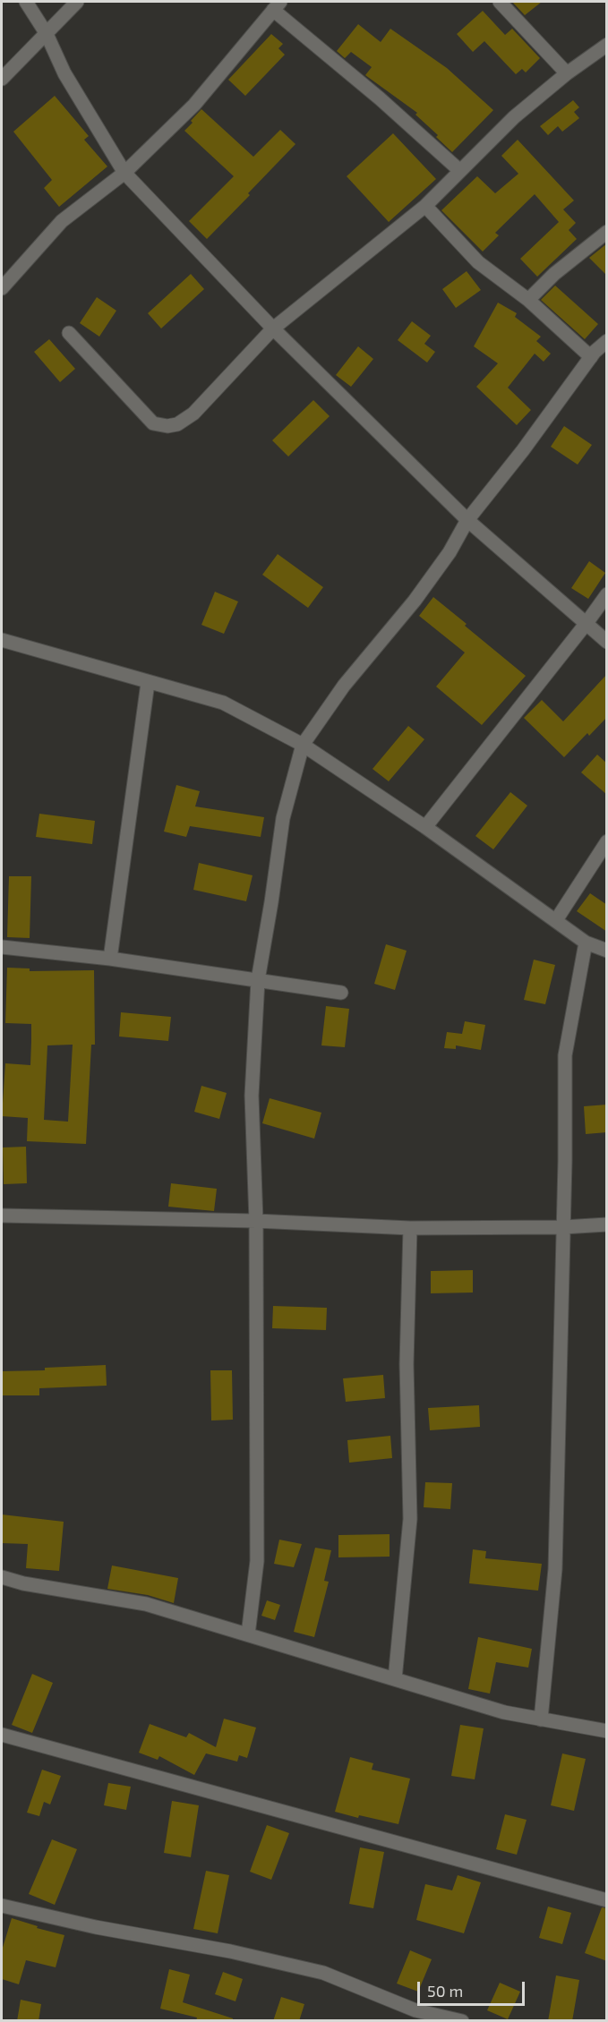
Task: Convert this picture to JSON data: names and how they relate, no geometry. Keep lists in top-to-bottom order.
{
  "scale_bar": "50 m"
}
